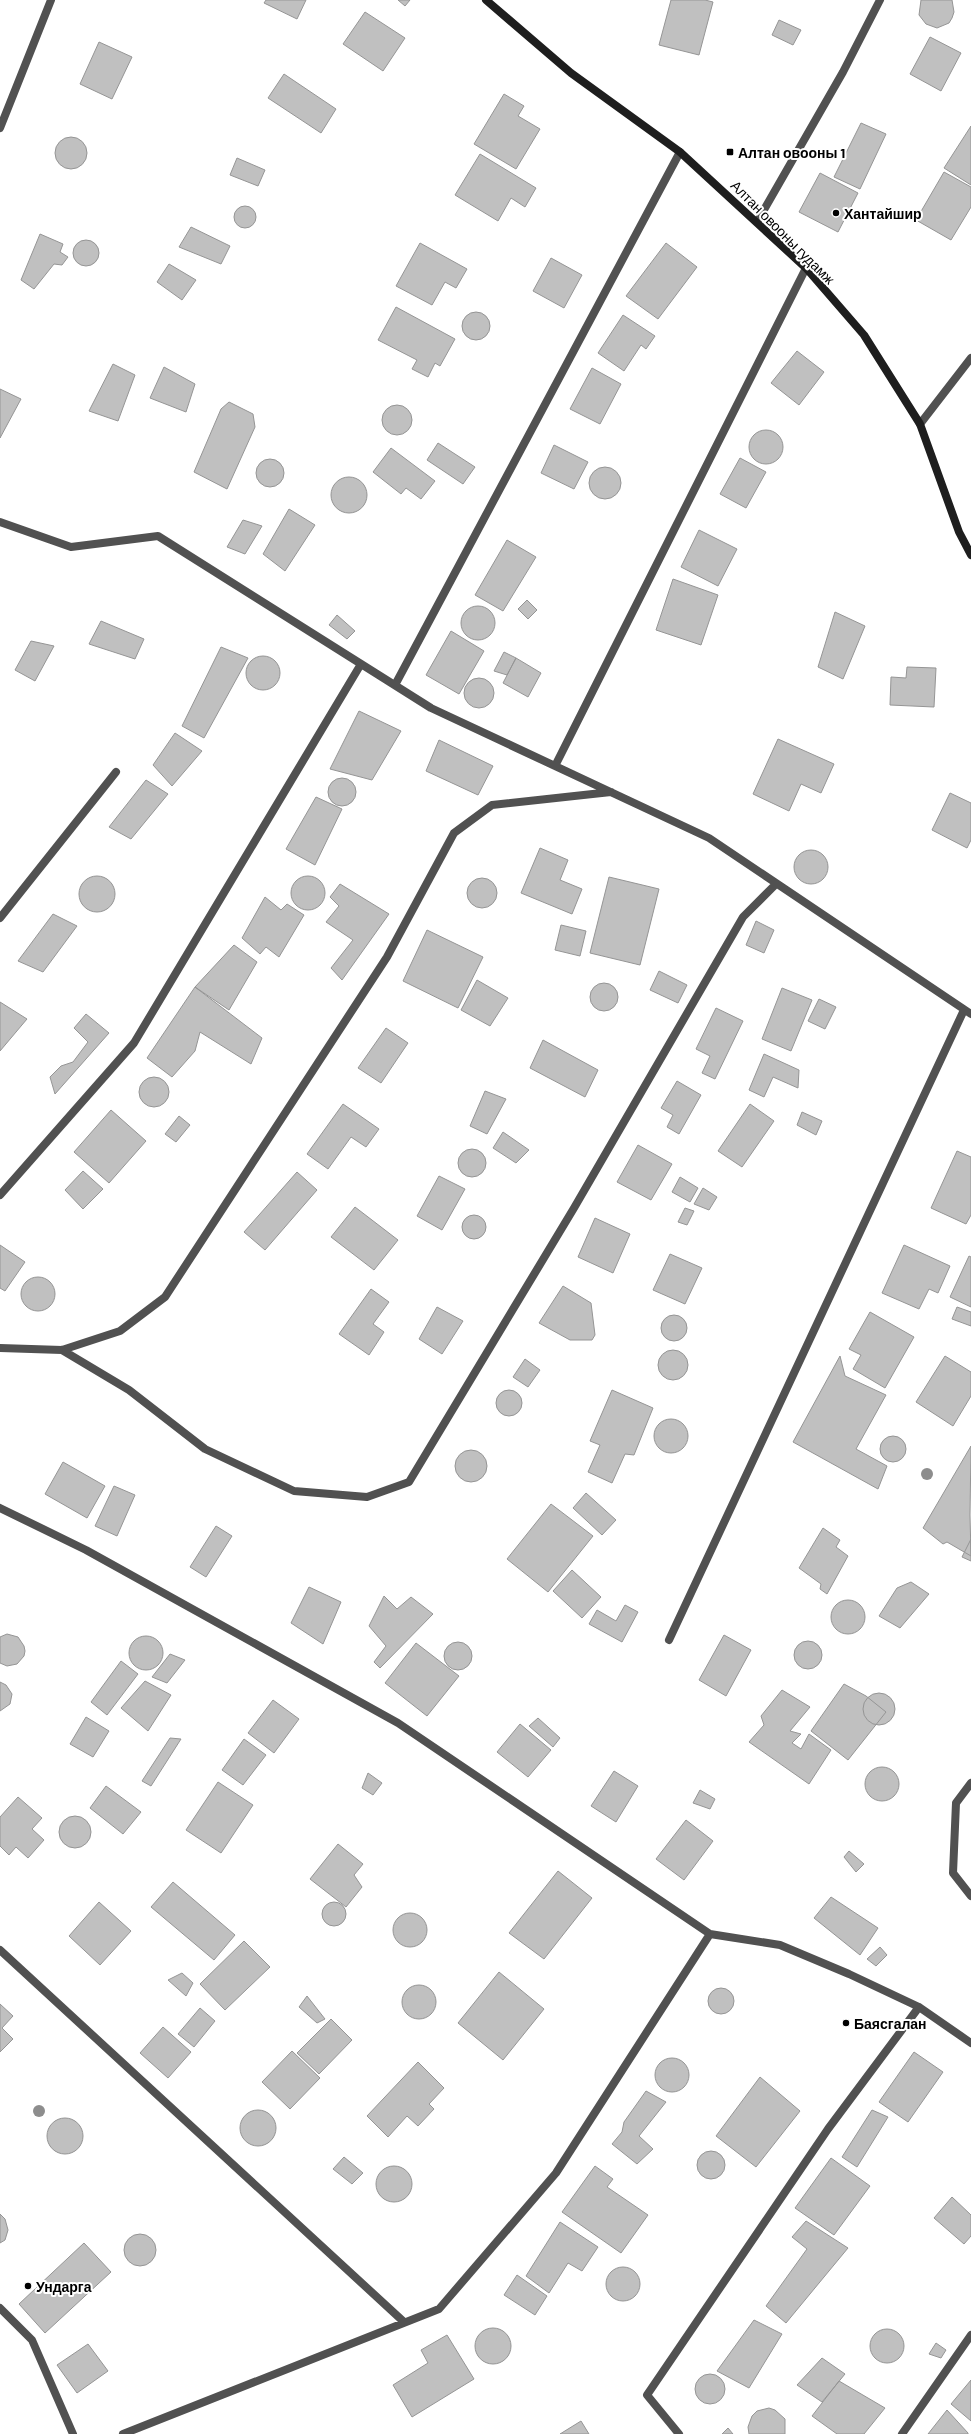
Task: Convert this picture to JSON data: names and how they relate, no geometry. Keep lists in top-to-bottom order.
{
  "streets": {
    "main road": ["Алтан овооны гудамж"]
  },
  "places": {
    "transit": ["Алтан овооны 1"],
    "other": ["Хантайшир", "Баясгалан", "Ундарга"]
  }
}
